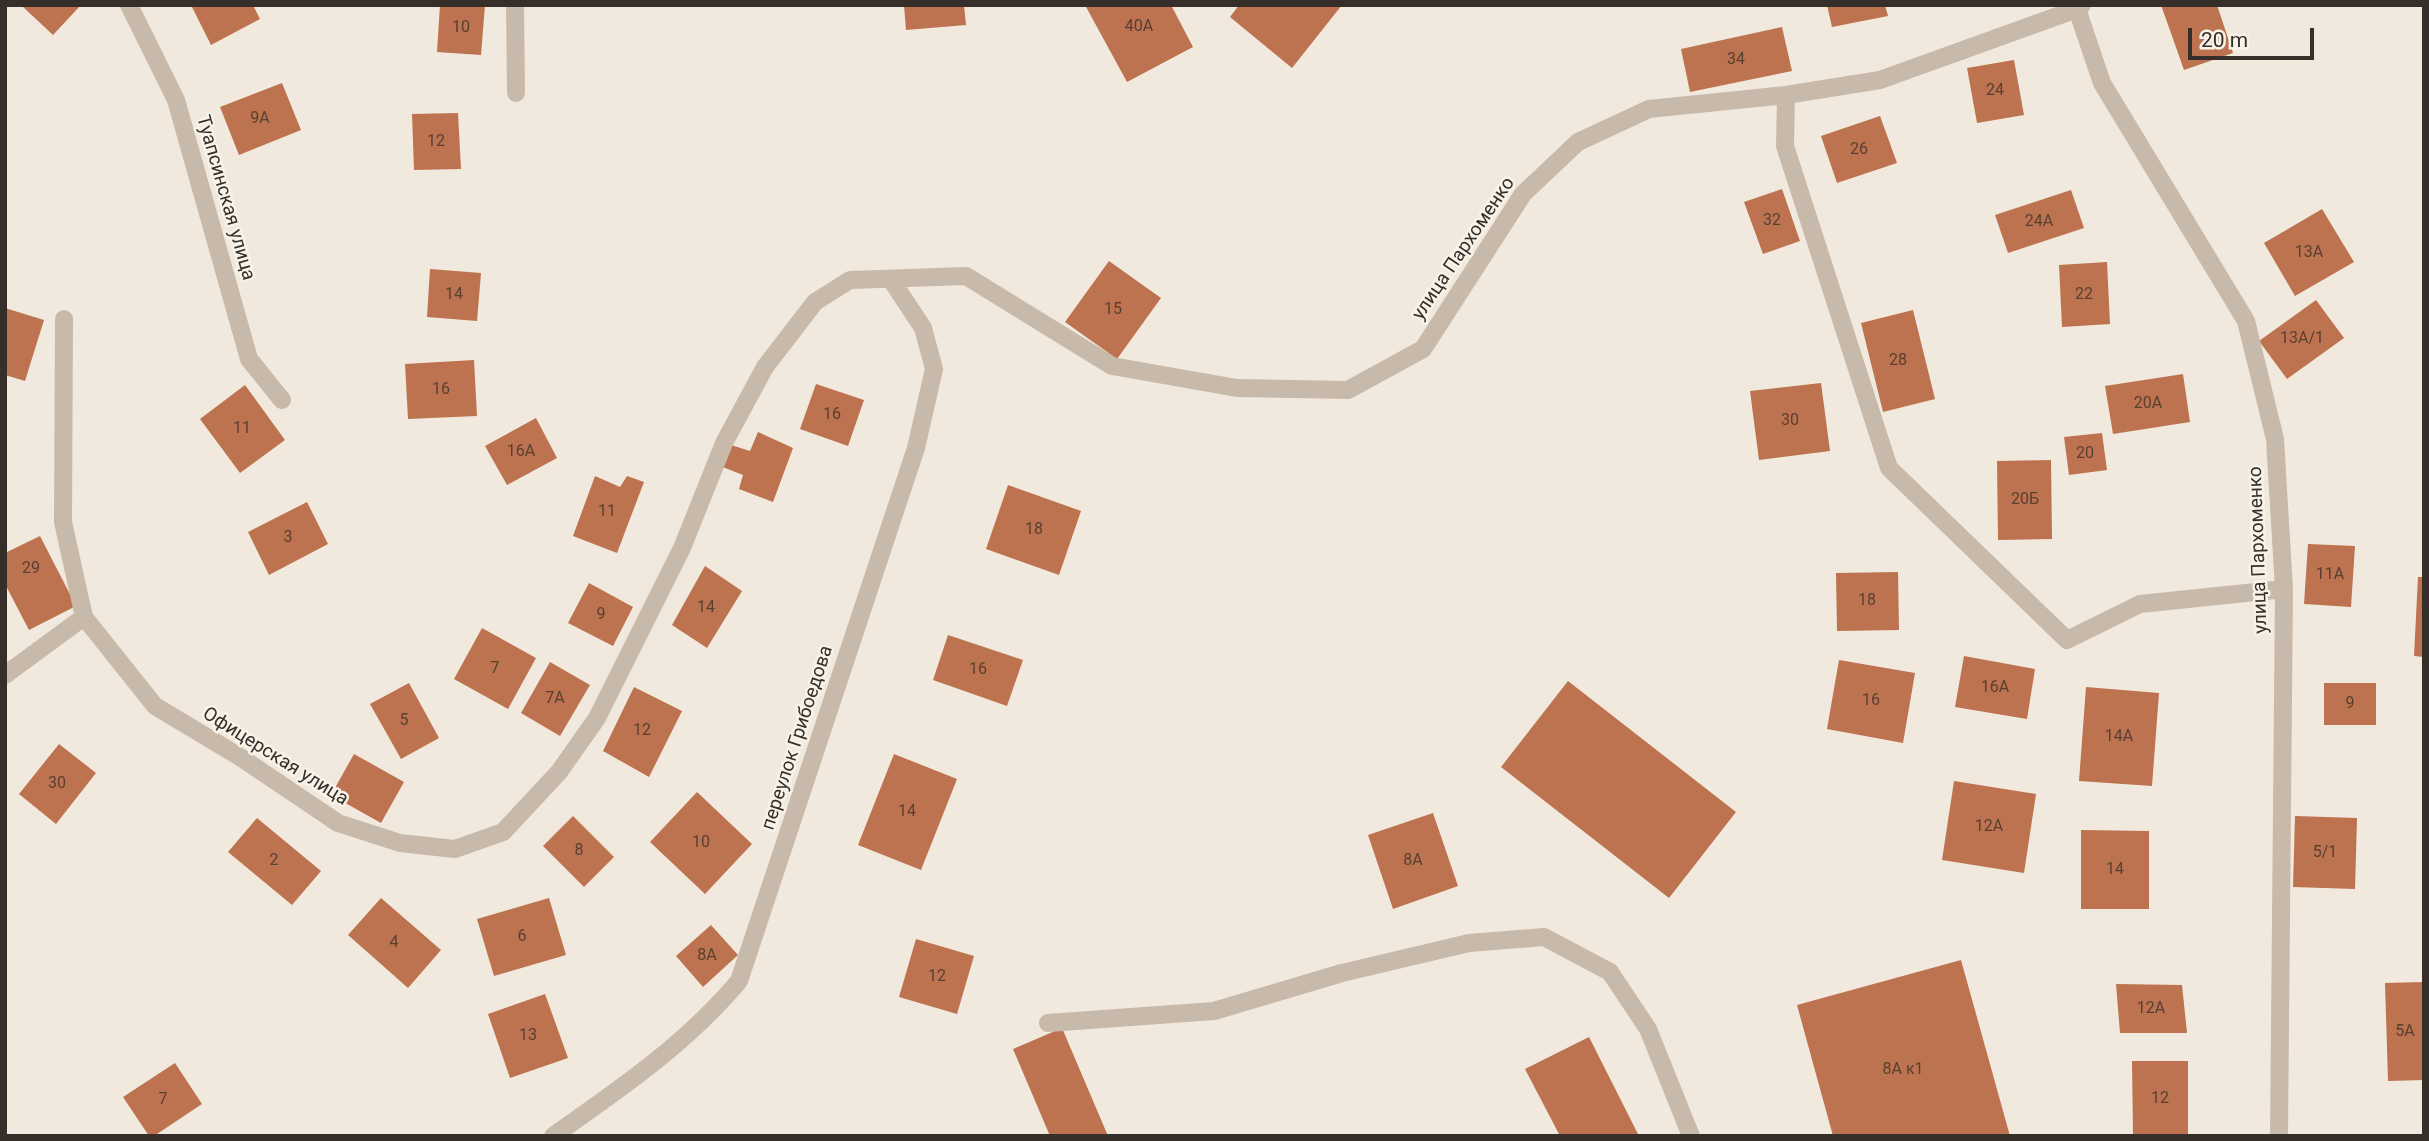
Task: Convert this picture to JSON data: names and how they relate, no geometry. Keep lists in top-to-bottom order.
{
  "streets": {
    "street": [
      "Туапсинская улица",
      "улица Пархоменко",
      "переулок Грибоедова",
      "Офицерская улица"
    ]
  },
  "crossings": [
    ["улица Пархоменко", "переулок Грибоедова"],
    ["улица Пархоменко", "Офицерская улица"],
    ["переулок Грибоедова", "Офицерская улица"]
  ],
  "house_numbers": [
    "40А",
    "10",
    "34",
    "24",
    "9А",
    "12",
    "26",
    "32",
    "24А",
    "13А",
    "14",
    "22",
    "15",
    "13А/1",
    "28",
    "16",
    "20А",
    "16",
    "30",
    "11",
    "16А",
    "20",
    "20Б",
    "11",
    "18",
    "3",
    "29",
    "11А",
    "18",
    "14",
    "9",
    "7",
    "16",
    "16А",
    "7А",
    "16",
    "9",
    "5",
    "12",
    "14А",
    "30",
    "14",
    "12А",
    "10",
    "8",
    "5/1",
    "2",
    "8А",
    "14",
    "6",
    "4",
    "8А",
    "12",
    "12А",
    "5А",
    "13",
    "8А к1",
    "12",
    "7"
  ],
  "scale_bar": "20 m"
}
